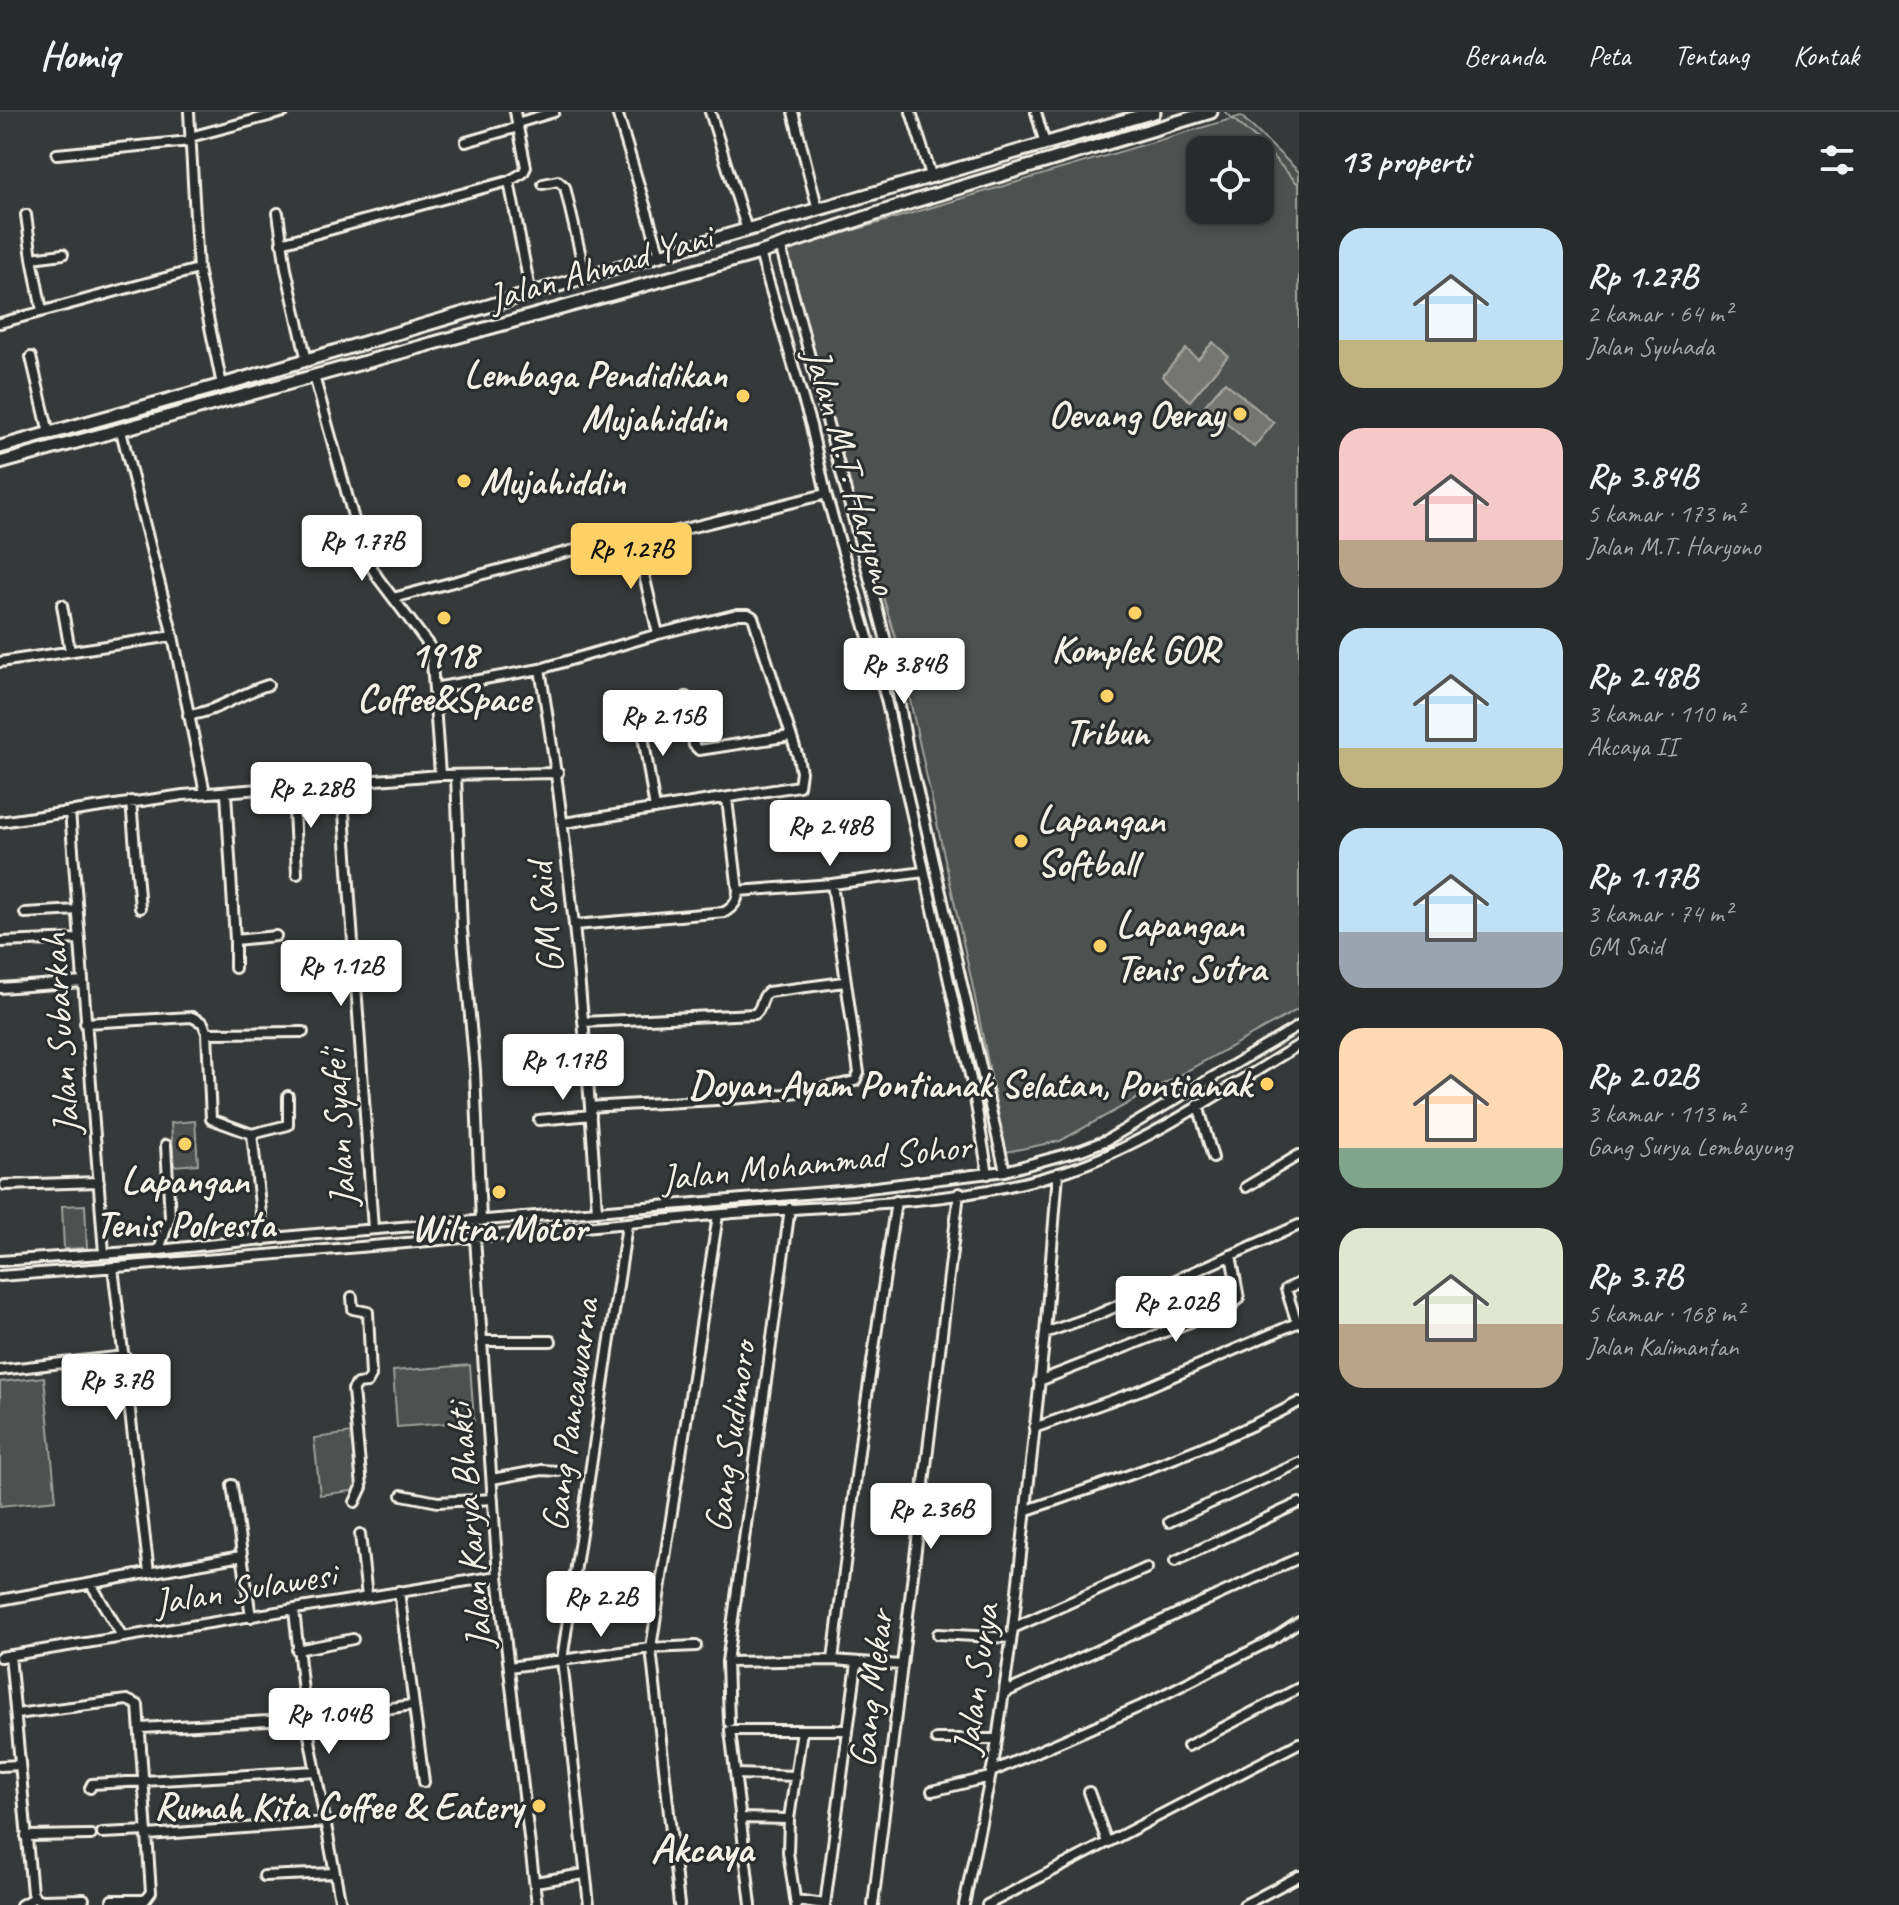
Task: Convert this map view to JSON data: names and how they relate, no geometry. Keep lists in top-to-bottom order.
{
  "streets": {
    "main road": ["Jalan Ahmad Yani"],
    "street": [
      "Jalan M.T. Haryono",
      "GM Said",
      "Jalan Subarkah",
      "Jalan Syafe'i",
      "Jalan Mohammad Sohor",
      "Gang Pancawarna",
      "Gang Sudimoro",
      "Jalan Karya Bhakti",
      "Jalan Sulawesi",
      "Jalan Surya",
      "Gang Mekar"
    ]
  },
  "crossings": [
    ["Jalan Ahmad Yani", "Jalan M.T. Haryono"],
    ["Jalan M.T. Haryono", "Jalan Mohammad Sohor"],
    ["GM Said", "Jalan Mohammad Sohor"],
    ["Jalan Subarkah", "Jalan Mohammad Sohor"],
    ["Jalan Syafe'i", "Jalan Mohammad Sohor"],
    ["Jalan Mohammad Sohor", "Gang Pancawarna"],
    ["Jalan Mohammad Sohor", "Gang Sudimoro"],
    ["Jalan Mohammad Sohor", "Jalan Karya Bhakti"],
    ["Jalan Mohammad Sohor", "Jalan Surya"],
    ["Jalan Mohammad Sohor", "Gang Mekar"],
    ["Jalan Karya Bhakti", "Jalan Sulawesi"]
  ],
  "districts": ["Akcaya"],
  "places": [
    "Lembaga Pendidikan Mujahiddin",
    "Oevang Oeray",
    "Mujahiddin",
    "Komplek GOR",
    "1918 Coffee&Space",
    "Tribun",
    "Lapangan Softball",
    "Lapangan Tenis Sutra",
    "Doyan Ayam Pontianak Selatan, Pontianak",
    "Lapangan Tenis Polresta",
    "Wiltra Motor",
    "Rumah Kita Coffee & Eatery"
  ],
  "page": {
    "header": "Homiq",
    "nav": [
      "Beranda",
      "Peta",
      "Tentang",
      "Kontak"
    ],
    "heading": "13 properti",
    "list": [
      {
        "name": "Rp 1.27B",
        "note": "2 kamar · 64 m² · Jalan Syuhada"
      },
      {
        "name": "Rp 3.84B",
        "note": "5 kamar · 173 m² · Jalan M.T. Haryono"
      },
      {
        "name": "Rp 2.48B",
        "note": "3 kamar · 110 m² · Akcaya II"
      },
      {
        "name": "Rp 1.17B",
        "note": "3 kamar · 74 m² · GM Said"
      },
      {
        "name": "Rp 2.02B",
        "note": "3 kamar · 113 m² · Gang Surya Lembayung"
      },
      {
        "name": "Rp 3.7B",
        "note": "5 kamar · 168 m² · Jalan Kalimantan"
      }
    ],
    "price": [
      "Rp 1.77B",
      "Rp 1.27B",
      "Rp 3.84B",
      "Rp 2.15B",
      "Rp 2.28B",
      "Rp 2.48B",
      "Rp 1.12B",
      "Rp 1.17B",
      "Rp 2.02B",
      "Rp 3.7B",
      "Rp 2.36B",
      "Rp 2.2B",
      "Rp 1.04B"
    ]
  }
}
